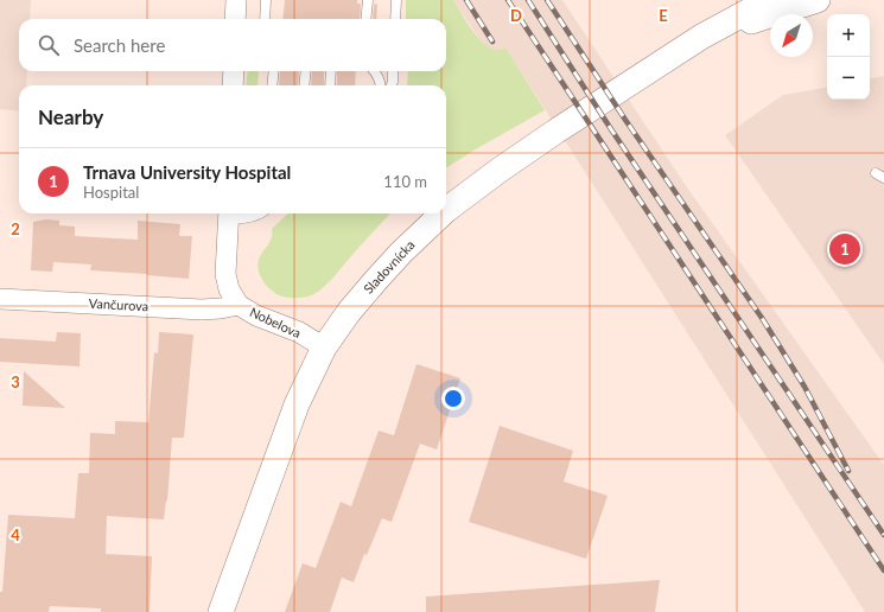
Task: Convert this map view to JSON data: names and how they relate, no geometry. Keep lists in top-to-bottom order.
{
  "streets": {
    "street": ["Sladovnícka", "Vančurova", "Nobelova"]
  },
  "crossings": [
    ["Sladovnícka", "Nobelova"],
    ["Vančurova", "Nobelova"]
  ],
  "north": "bottom left",
  "page": {
    "map_buttons": ["+", "−"],
    "search": "Search here",
    "heading": "Nearby",
    "list": [
      {
        "mark": "1",
        "name": "Trnava University Hospital",
        "note": "Hospital",
        "value": "110 m"
      }
    ],
    "pins": "1"
  },
  "grid": {
    "columns": ["D", "E"],
    "rows": ["2", "3", "4"]
  }
}
